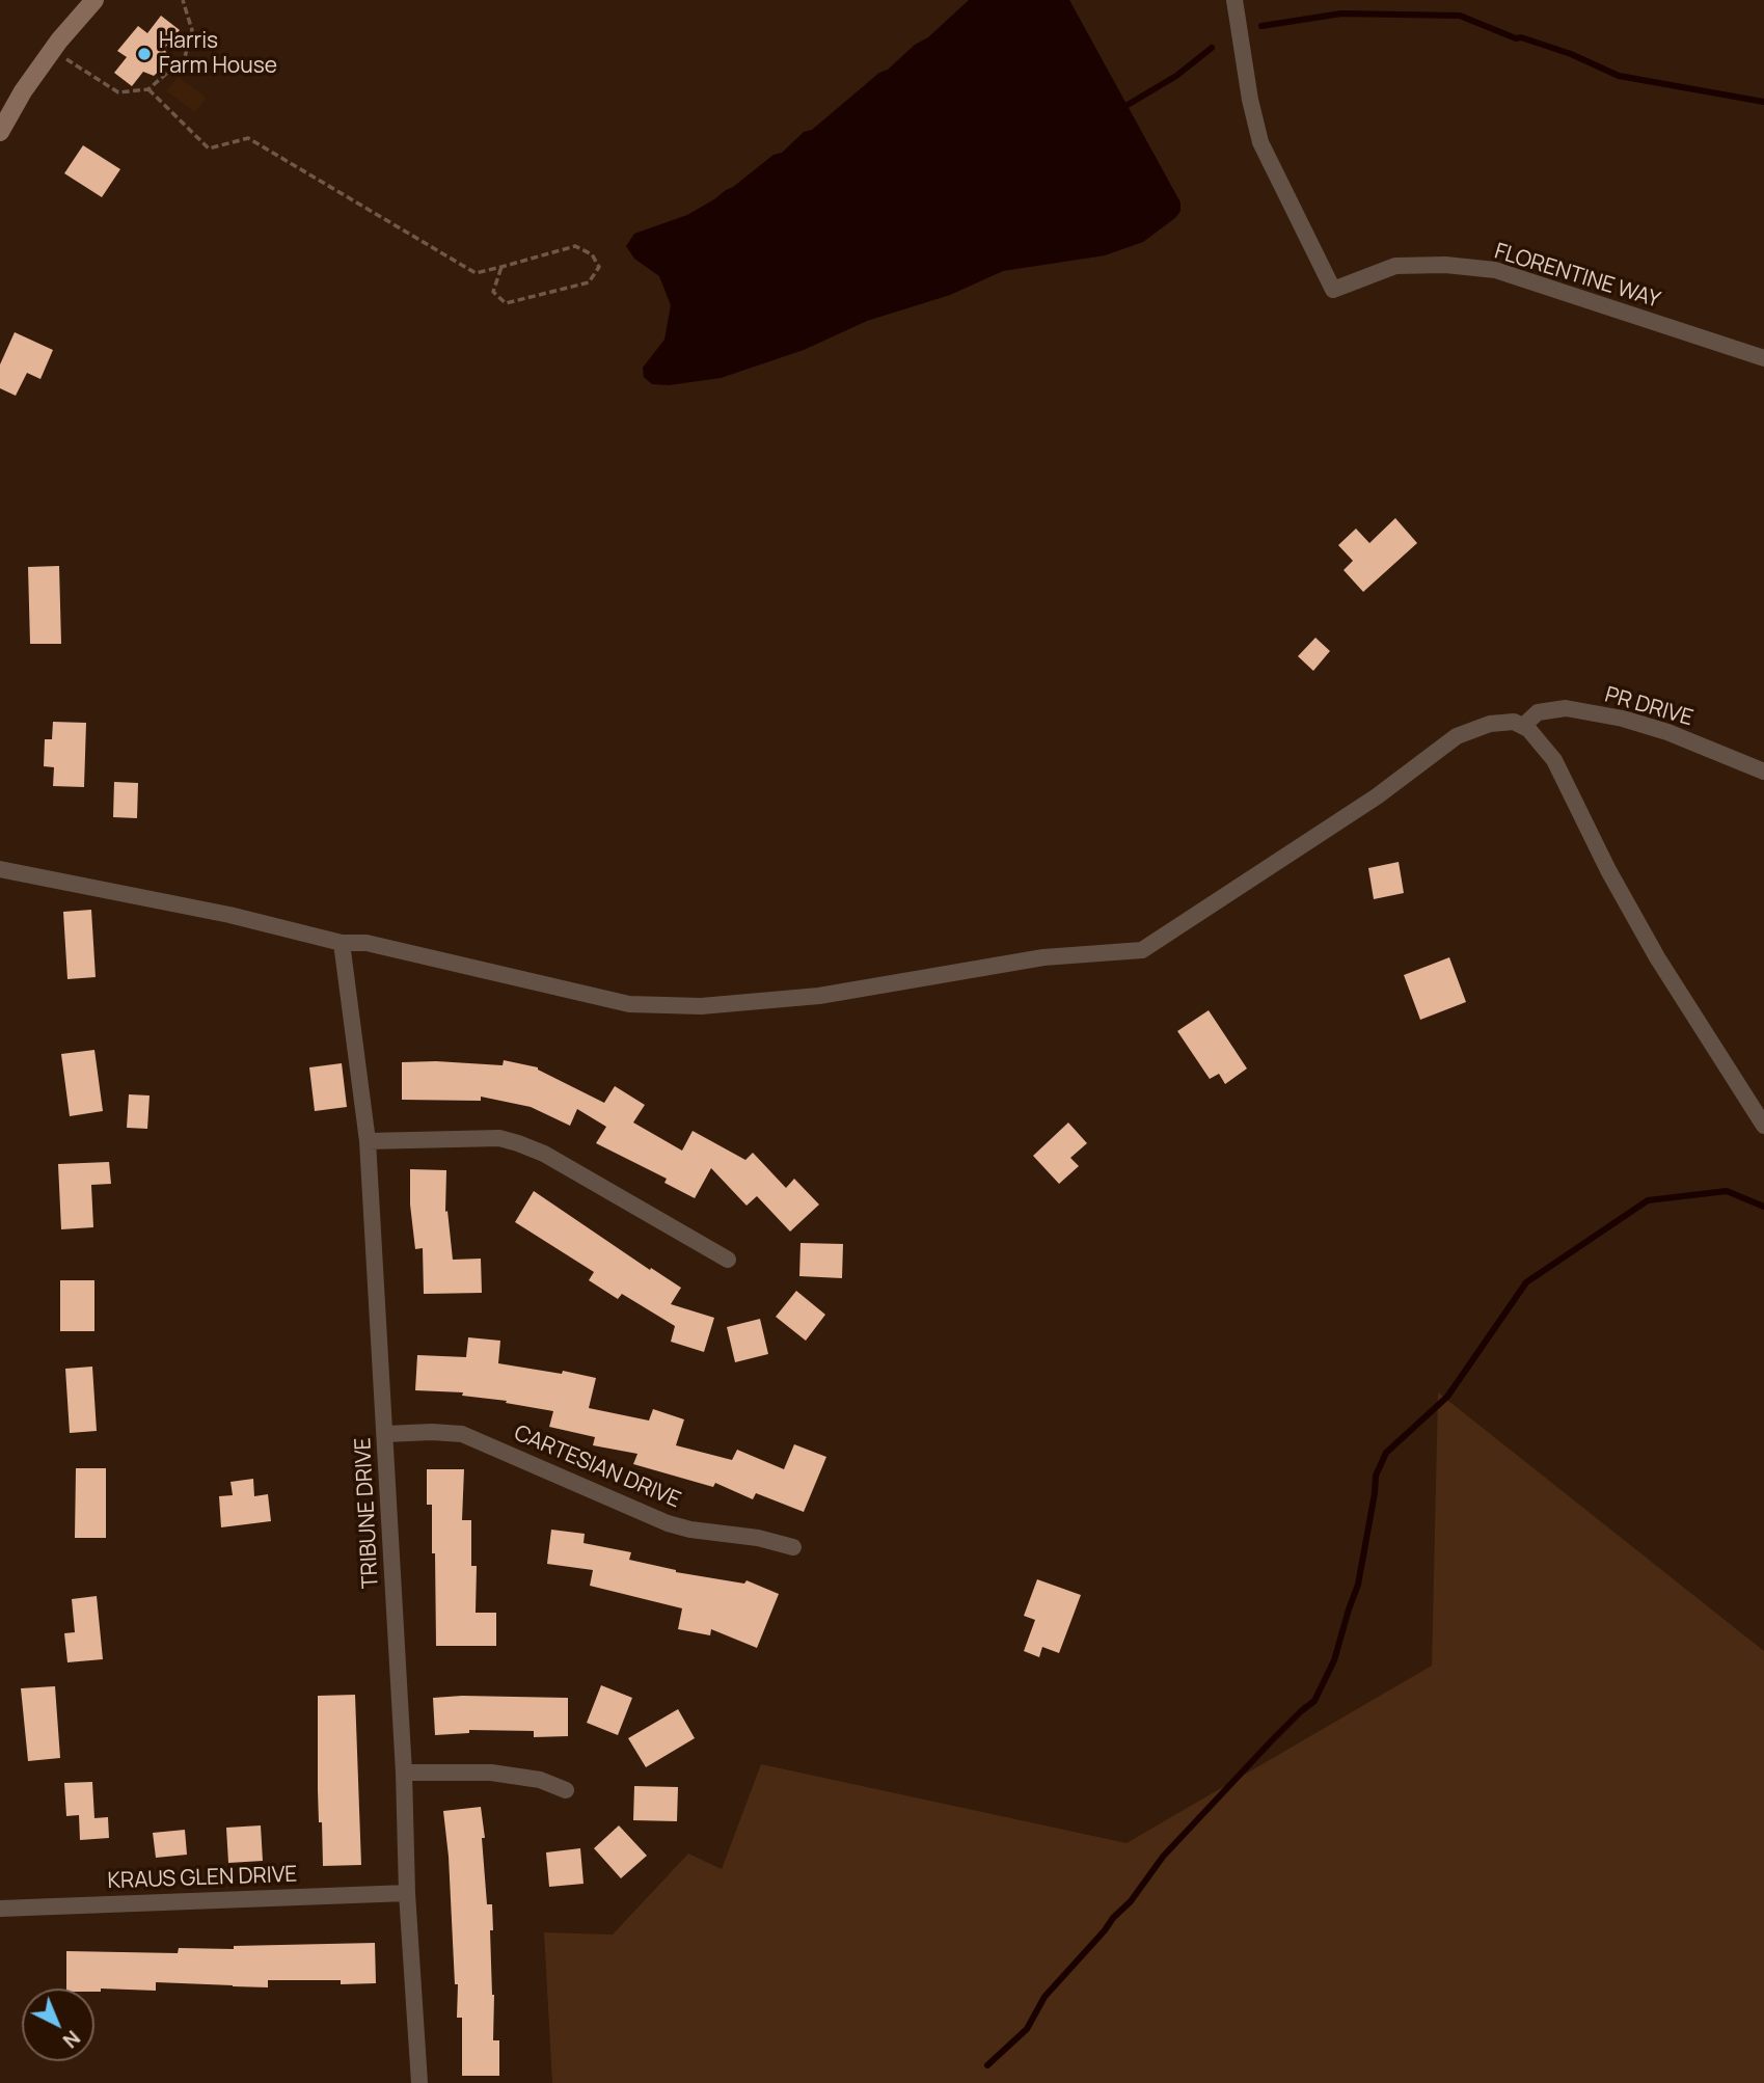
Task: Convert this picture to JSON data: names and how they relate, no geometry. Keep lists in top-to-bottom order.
{
  "streets": {
    "street": [
      "FLORENTINE WAY",
      "PR DRIVE",
      "CARTESIAN DRIVE",
      "TRIBUNE DRIVE",
      "KRAUS GLEN DRIVE"
    ]
  },
  "crossings": [
    ["CARTESIAN DRIVE", "TRIBUNE DRIVE"],
    ["TRIBUNE DRIVE", "KRAUS GLEN DRIVE"]
  ],
  "places": ["Harris Farm House"],
  "north": "bottom right"
}
